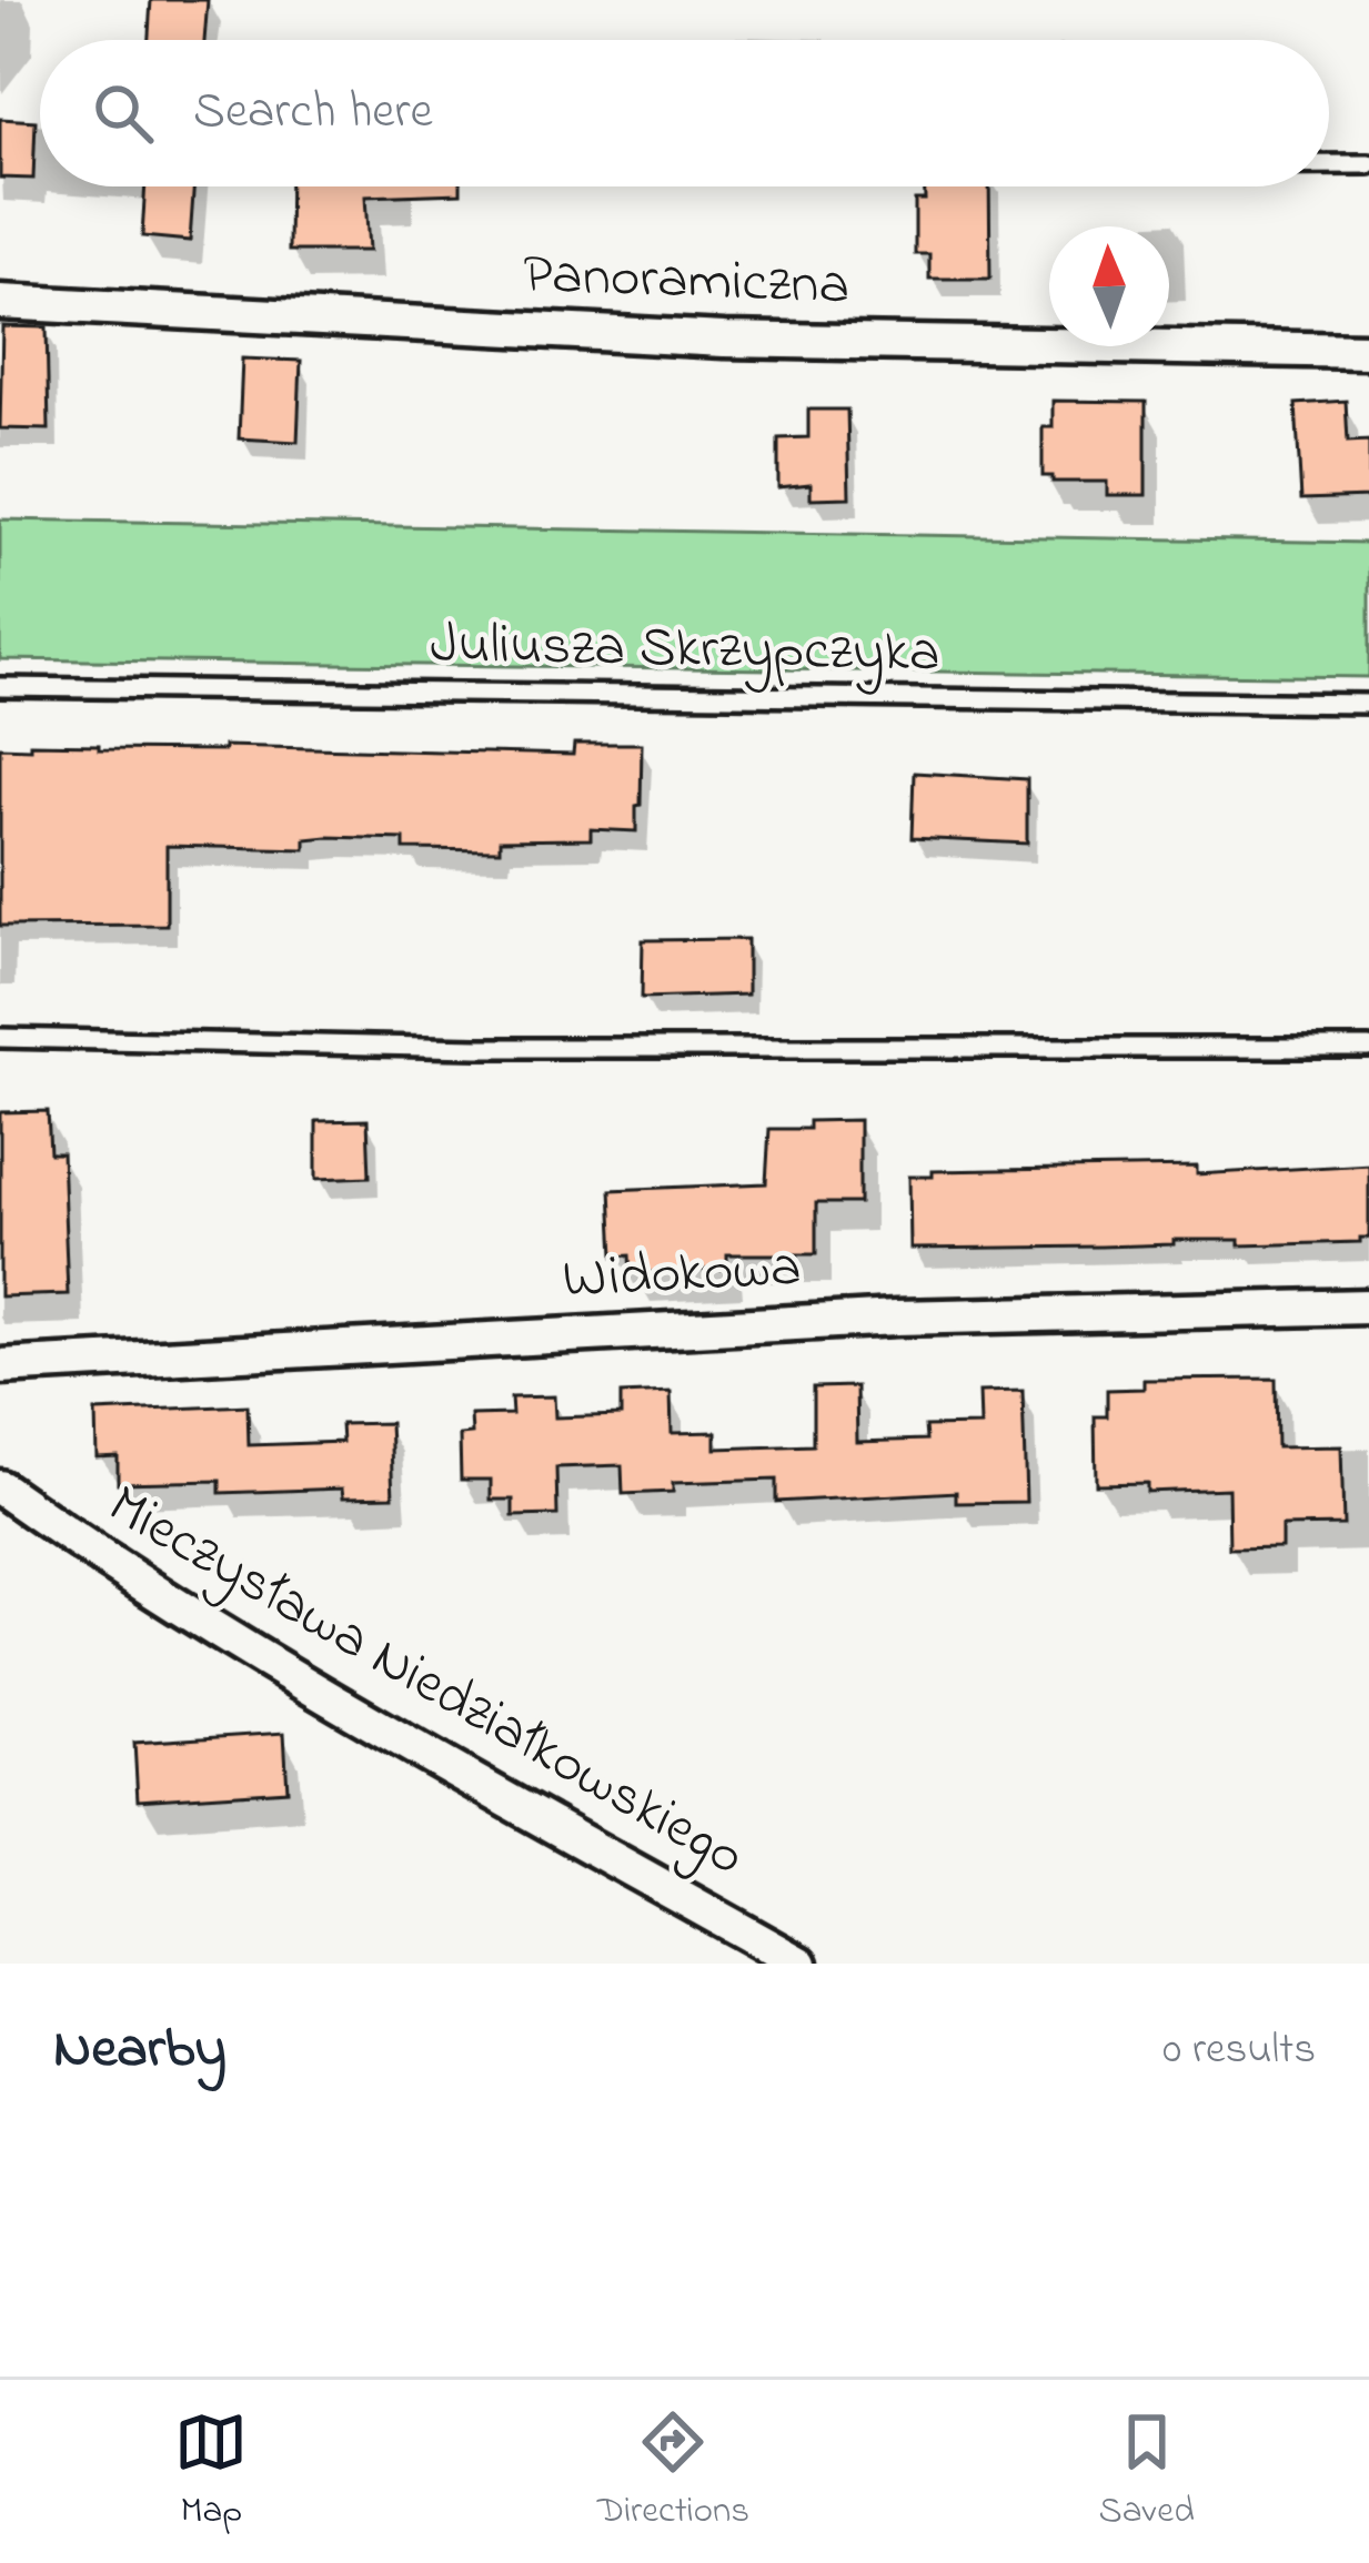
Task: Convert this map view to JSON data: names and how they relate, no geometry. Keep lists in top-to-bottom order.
{
  "streets": {
    "street": ["Panoramiczna", "Widokowa", "Mieczysława Niedziałkowskiego"],
    "lane": ["Juliusza Skrzypczyka"]
  },
  "north": "top",
  "page": {
    "search": "Search here",
    "heading": ["Nearby", "0 results"],
    "nav": ["Map", "Directions", "Saved"]
  }
}
